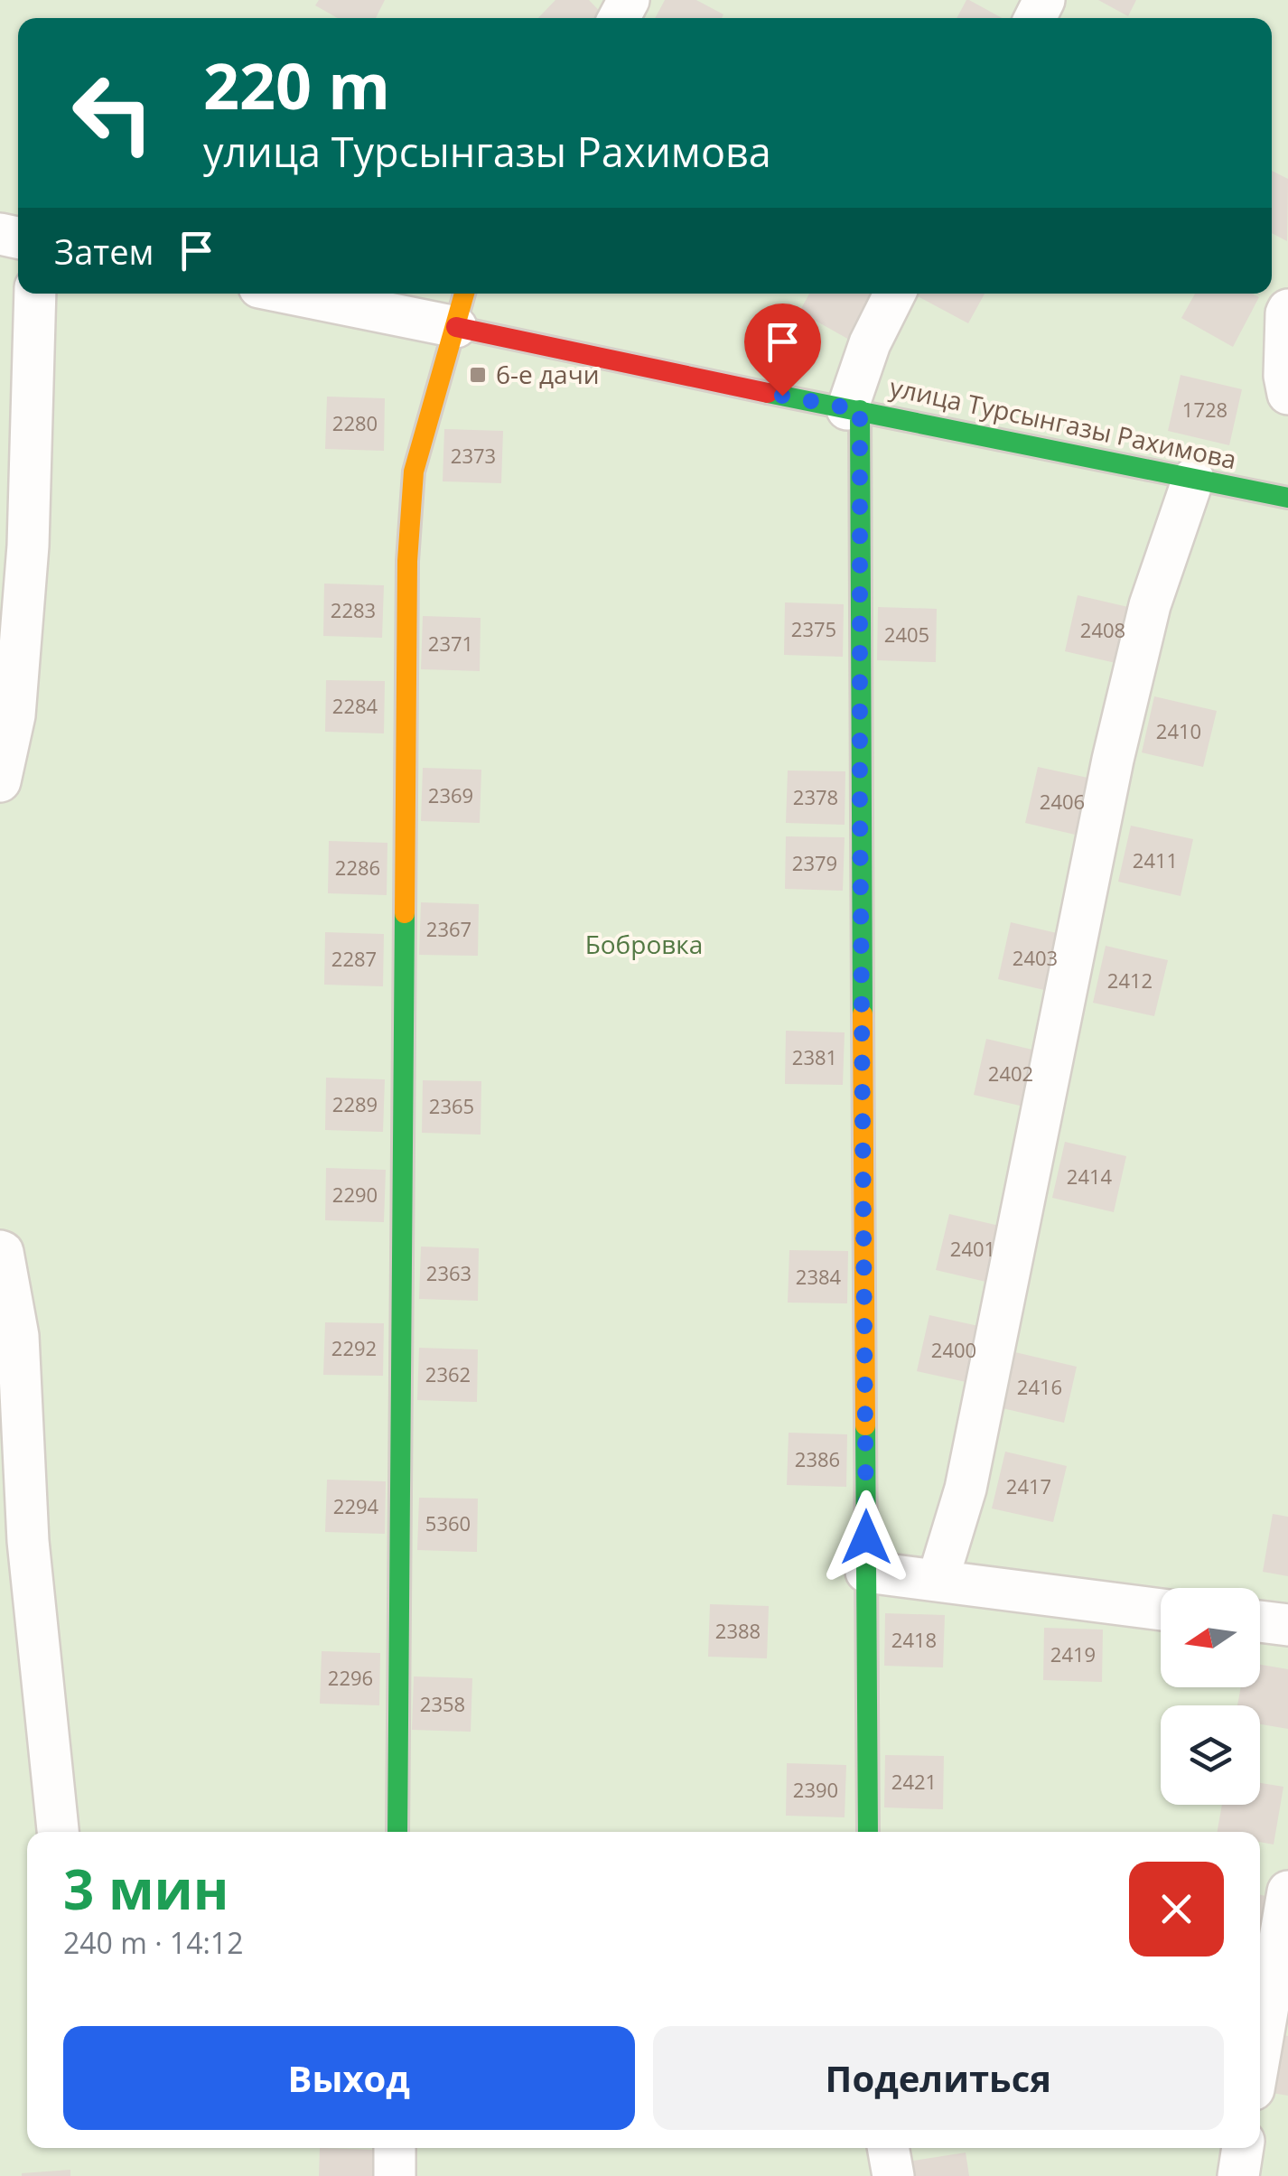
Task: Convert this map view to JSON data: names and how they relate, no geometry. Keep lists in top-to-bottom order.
{
  "streets": {
    "street": ["улица Турсынгазы Рахимова"]
  },
  "parks": ["Бобровка"],
  "places": {
    "transit": ["6-е дачи"]
  },
  "house_numbers": [
    "1728",
    "2280",
    "2373",
    "2283",
    "2375",
    "2408",
    "2405",
    "2371",
    "2284",
    "2410",
    "2369",
    "2378",
    "2406",
    "2411",
    "2379",
    "2286",
    "2367",
    "2403",
    "2287",
    "2412",
    "2381",
    "2402",
    "2289",
    "2365",
    "2414",
    "2290",
    "2401",
    "2363",
    "2384",
    "2292",
    "2400",
    "2362",
    "2416",
    "2386",
    "2417",
    "2294",
    "5360",
    "2388",
    "2418",
    "2419",
    "2296",
    "2358",
    "2421",
    "2390"
  ],
  "north": "left",
  "page": {
    "turn": ["220 m", "улица Турсынгазы Рахимова"],
    "then": "Затем",
    "heading": ["3 мин", "240 m · 14:12"],
    "buttons": ["Выход", "Поделиться"]
  }
}
